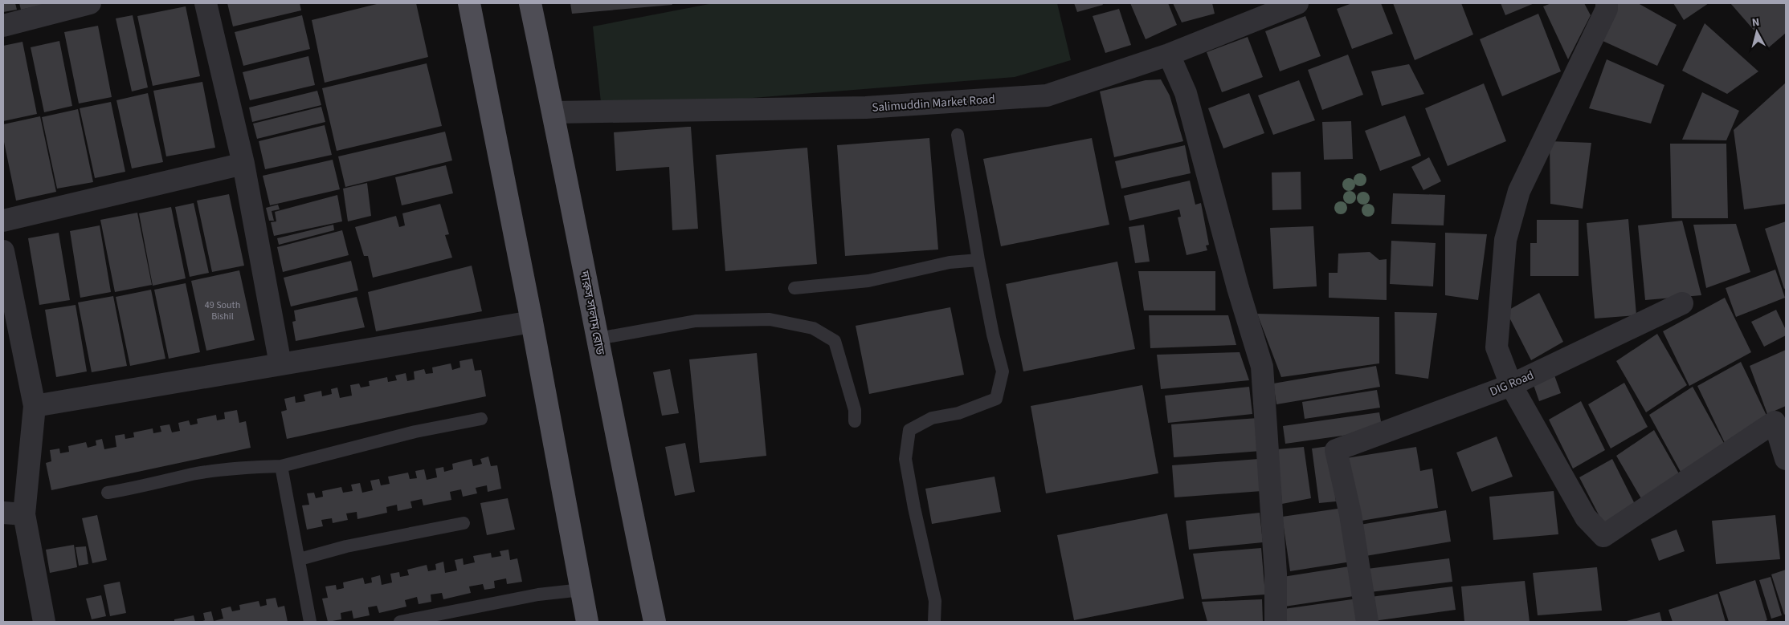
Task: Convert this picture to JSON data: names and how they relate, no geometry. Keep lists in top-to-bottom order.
{
  "streets": {
    "main road": ["দারুস সালাম রোড"],
    "street": ["Salimuddin Market Road", "DIG Road"]
  },
  "crossings": [
    ["Salimuddin Market Road", "দারুস সালাম রোড"]
  ],
  "house_numbers": ["49 South Bishil"],
  "north": "top"
}
